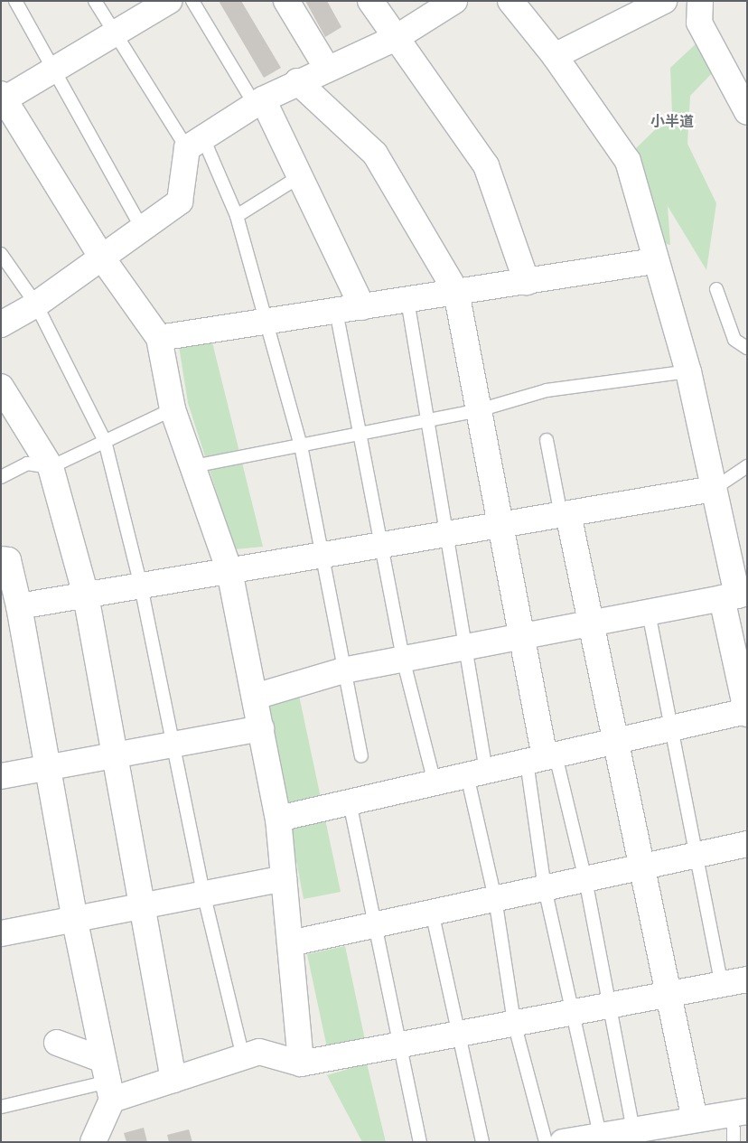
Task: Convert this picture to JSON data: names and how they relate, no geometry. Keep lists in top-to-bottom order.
{
  "districts": ["小半道"]
}
